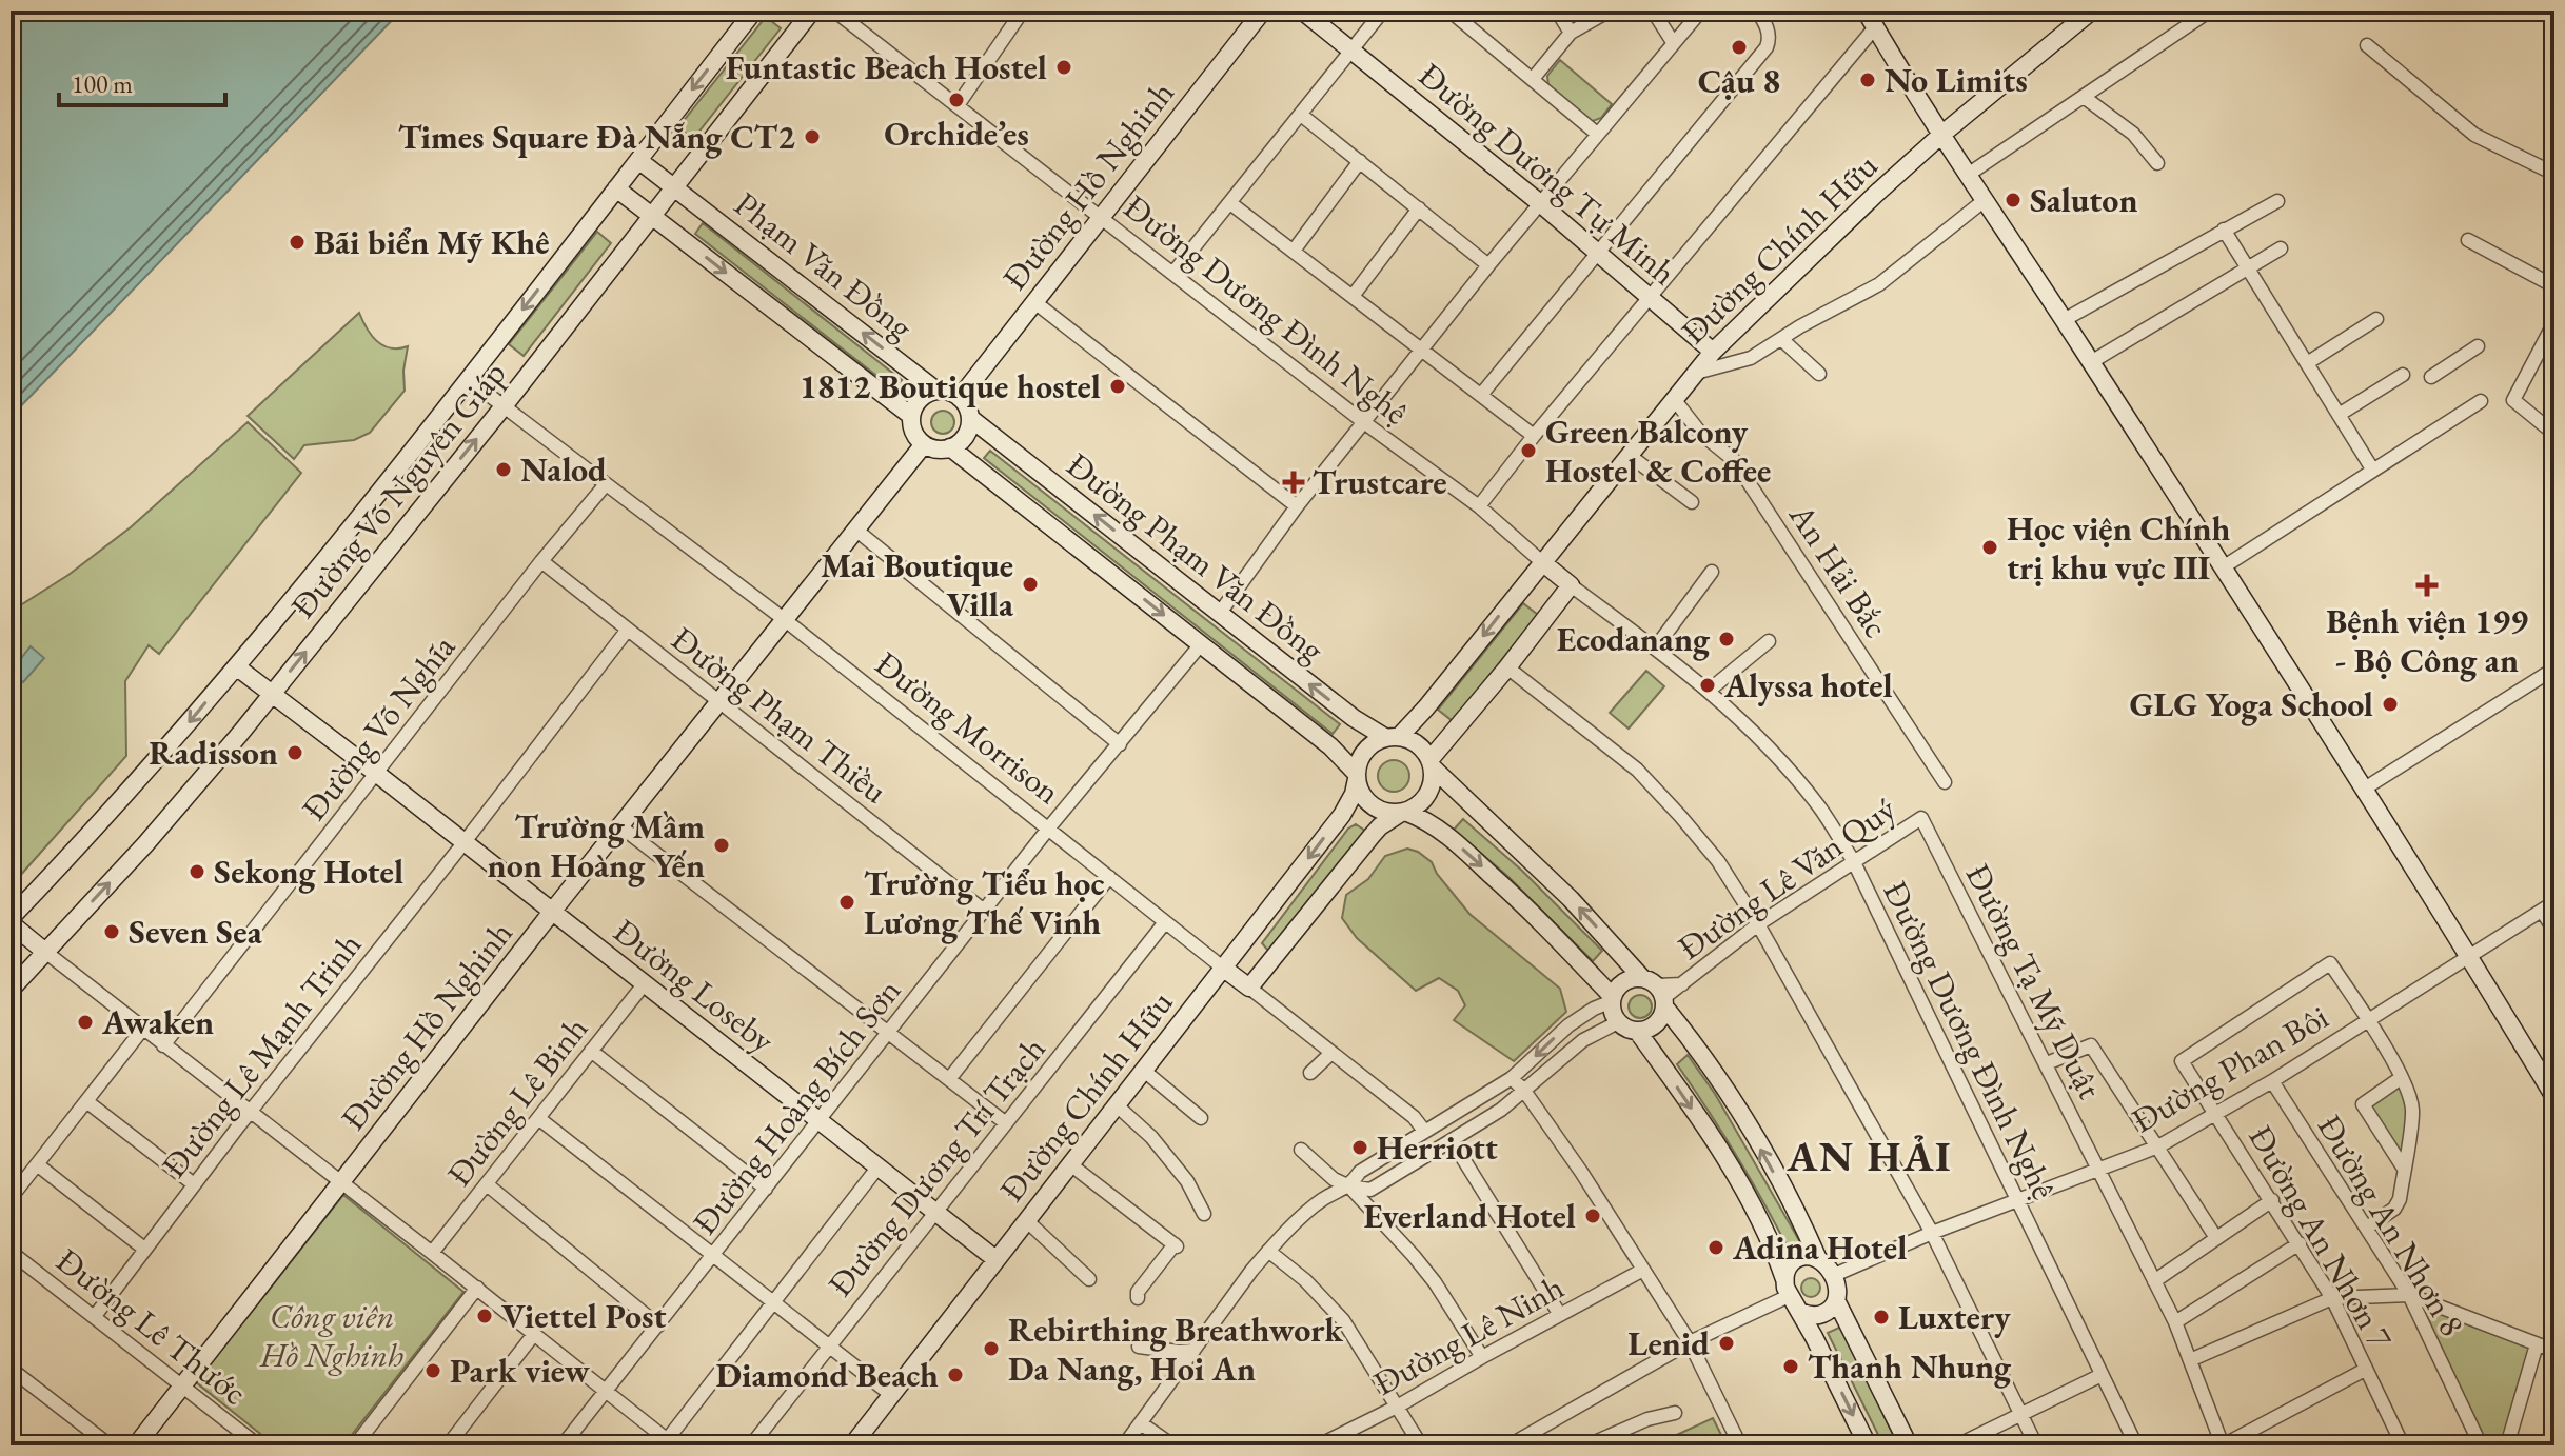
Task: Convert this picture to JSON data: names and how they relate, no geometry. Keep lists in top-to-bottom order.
{
  "streets": {
    "street": [
      "Đường Dương Tự Minh",
      "Đường Hồ Nghinh",
      "Đường Chính Hữu",
      "Phạm Văn Đồng",
      "Đường Dương Đình Nghệ",
      "Đường Võ Nguyên Giáp",
      "Đường Phạm Văn Đồng",
      "An Hải Bắc",
      "Đường Phạm Thiều",
      "Đường Võ Nghĩa",
      "Đường Morrison",
      "Đường Lê Văn Quý",
      "Đường Tạ Mỹ Duật",
      "Đường Loseby",
      "Đường Lê Mạnh Trinh",
      "Đường Phan Bôi",
      "Đường Lê Binh",
      "Đường Hoàng Bích Sơn",
      "Đường Dương Trí Trạch",
      "Đường An Nhơn 8",
      "Đường An Nhơn 7",
      "Đường Lê Thước",
      "Đường Lê Ninh"
    ]
  },
  "crossings": [
    ["Đường Dương Tự Minh", "Đường Chính Hữu"],
    ["Đường Hồ Nghinh", "Phạm Văn Đồng"],
    ["Đường Hồ Nghinh", "Đường Dương Đình Nghệ"],
    ["Đường Hồ Nghinh", "Đường Phạm Văn Đồng"],
    ["Đường Hồ Nghinh", "Đường Phạm Thiều"],
    ["Đường Hồ Nghinh", "Đường Morrison"],
    ["Đường Hồ Nghinh", "Đường Loseby"],
    ["Đường Hồ Nghinh", "Đường Lê Thước"],
    ["Đường Chính Hữu", "Đường Dương Đình Nghệ"],
    ["Đường Chính Hữu", "Đường Phạm Văn Đồng"],
    ["Đường Chính Hữu", "An Hải Bắc"],
    ["Đường Chính Hữu", "Đường Morrison"],
    ["Đường Chính Hữu", "Đường Loseby"],
    ["Phạm Văn Đồng", "Đường Võ Nguyên Giáp"],
    ["Phạm Văn Đồng", "Đường Phạm Văn Đồng"],
    ["Đường Dương Đình Nghệ", "Đường Lê Văn Quý"],
    ["Đường Dương Đình Nghệ", "Đường Phan Bôi"],
    ["Đường Võ Nguyên Giáp", "Đường Morrison"],
    ["Đường Võ Nguyên Giáp", "Đường Loseby"],
    ["Đường Phạm Văn Đồng", "Đường Hoàng Bích Sơn"],
    ["Đường Phạm Thiều", "Đường Võ Nghĩa"],
    ["Đường Phạm Thiều", "Đường Lê Mạnh Trinh"],
    ["Đường Phạm Thiều", "Đường Hoàng Bích Sơn"],
    ["Đường Võ Nghĩa", "Đường Morrison"],
    ["Đường Võ Nghĩa", "Đường Loseby"],
    ["Đường Morrison", "Đường Hoàng Bích Sơn"],
    ["Đường Morrison", "Đường Dương Trí Trạch"],
    ["Đường Lê Văn Quý", "Đường Tạ Mỹ Duật"],
    ["Đường Tạ Mỹ Duật", "Đường Phan Bôi"],
    ["Đường Loseby", "Đường Lê Mạnh Trinh"],
    ["Đường Loseby", "Đường Lê Binh"],
    ["Đường Loseby", "Đường Hoàng Bích Sơn"],
    ["Đường Loseby", "Đường Dương Trí Trạch"],
    ["Đường Lê Mạnh Trinh", "Đường Lê Thước"],
    ["Đường Phan Bôi", "Đường An Nhơn 8"],
    ["Đường Phan Bôi", "Đường An Nhơn 7"]
  ],
  "districts": ["AN HẢI"],
  "parks": ["Công viên Hồ Nghinh"],
  "places": {
    "other": [
      "Cậu 8",
      "Funtastic Beach Hostel",
      "No Limits",
      "Orchide’es",
      "Times Square Đà Nẵng CT2",
      "Saluton",
      "Bãi biển Mỹ Khê",
      "1812 Boutique hostel",
      "Green Balcony Hostel & Coffee",
      "Nalod",
      "Học viện Chính trị khu vực III",
      "Mai Boutique Villa",
      "Ecodanang",
      "Alyssa hotel",
      "GLG Yoga School",
      "Radisson",
      "Trường Mầm non Hoàng Yến",
      "Sekong Hotel",
      "Trường Tiểu học Lương Thế Vinh",
      "Seven Sea",
      "Awaken",
      "Herriott",
      "Everland Hotel",
      "Adina Hotel",
      "Viettel Post",
      "Luxtery",
      "Lenid",
      "Rebirthing Breathwork Da Nang, Hoi An",
      "Thanh Nhung",
      "Park view",
      "Diamond Beach"
    ],
    "health": ["Trustcare", "Bệnh viện 199 - Bộ Công an"]
  },
  "scale_bar": "100 m"
}
